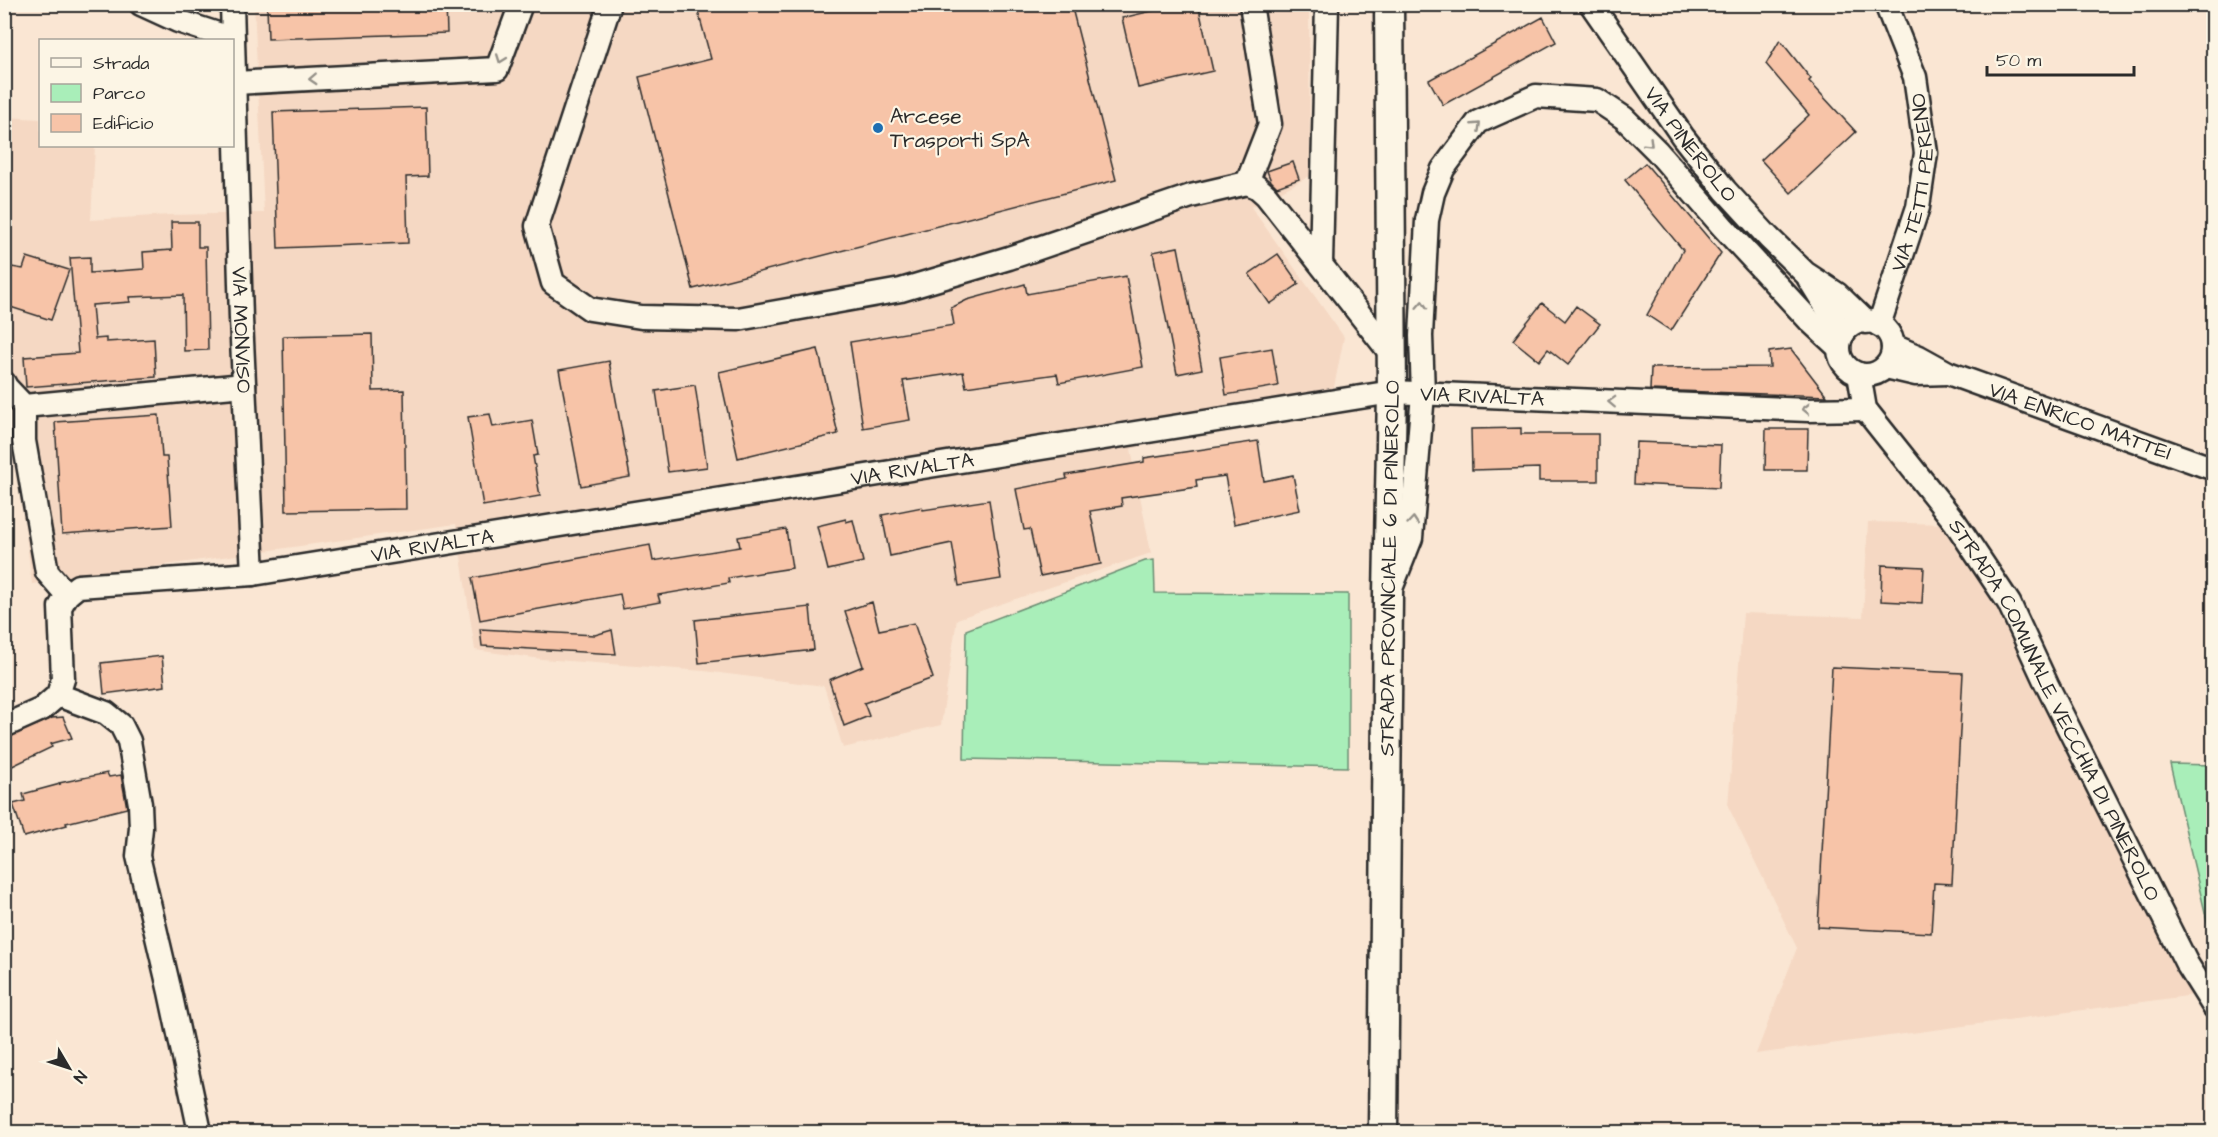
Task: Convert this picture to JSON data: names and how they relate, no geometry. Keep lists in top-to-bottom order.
{
  "streets": {
    "main road": ["STRADA PROVINCIALE 6 DI PINEROLO"],
    "street": [
      "VIA PINEROLO",
      "VIA TETTI PERENO",
      "VIA MONVISO",
      "VIA RIVALTA",
      "VIA ENRICO MATTEI",
      "STRADA COMUNALE VECCHIA DI PINEROLO"
    ]
  },
  "crossings": [
    ["VIA PINEROLO", "VIA TETTI PERENO"],
    ["VIA PINEROLO", "VIA ENRICO MATTEI"],
    ["VIA TETTI PERENO", "VIA ENRICO MATTEI"],
    ["VIA MONVISO", "VIA RIVALTA"],
    ["VIA RIVALTA", "STRADA PROVINCIALE 6 DI PINEROLO"],
    ["VIA RIVALTA", "STRADA COMUNALE VECCHIA DI PINEROLO"]
  ],
  "places": ["Arcese Trasporti SpA"],
  "legend": ["Strada", "Parco", "Edificio"],
  "scale_bar": "50 m",
  "north": "bottom right"
}
